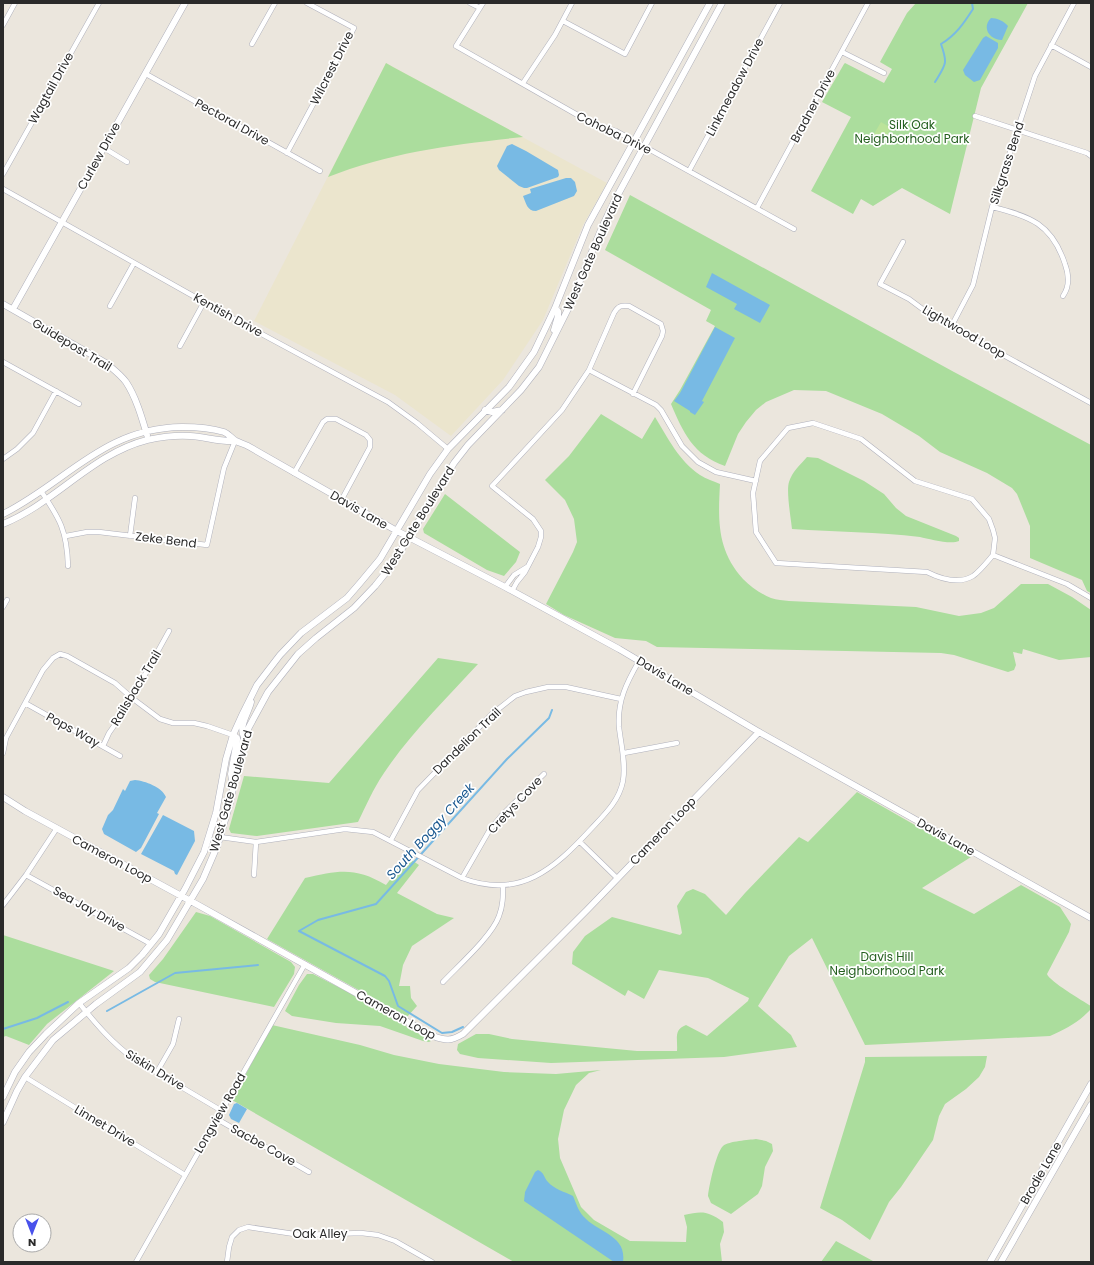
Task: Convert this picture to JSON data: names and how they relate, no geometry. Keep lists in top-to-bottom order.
{
  "streets": {
    "main road": [
      "Curlew Drive",
      "West Gate Boulevard",
      "Guidepost Trail",
      "Davis Lane",
      "Cameron Loop",
      "Brodie Lane"
    ],
    "street": [
      "Wilcrest Drive",
      "Linkmeadow Drive",
      "Wagtail Drive",
      "Bradner Drive",
      "Pectoral Drive",
      "Cohoba Drive",
      "Silkgrass Bend",
      "Kentish Drive",
      "Lightwood Loop",
      "Zeke Bend",
      "Railsback Trail",
      "Pops Way",
      "Dandelion Trail",
      "Cretys Cove",
      "Sea Jay Drive",
      "Siskin Drive",
      "Longview Road",
      "Linnet Drive",
      "Sacbe Cove",
      "Oak Alley"
    ]
  },
  "crossings": [
    ["Wilcrest Drive", "Pectoral Drive"],
    ["Linkmeadow Drive", "Cohoba Drive"],
    ["Bradner Drive", "Cohoba Drive"],
    ["Pectoral Drive", "Curlew Drive"],
    ["Cohoba Drive", "West Gate Boulevard"],
    ["Curlew Drive", "Kentish Drive"],
    ["Curlew Drive", "Guidepost Trail"],
    ["Silkgrass Bend", "Lightwood Loop"],
    ["West Gate Boulevard", "Kentish Drive"],
    ["West Gate Boulevard", "Davis Lane"],
    ["West Gate Boulevard", "Cameron Loop"],
    ["West Gate Boulevard", "Sea Jay Drive"],
    ["West Gate Boulevard", "Siskin Drive"],
    ["West Gate Boulevard", "Linnet Drive"],
    ["Guidepost Trail", "Davis Lane"],
    ["Davis Lane", "Zeke Bend"],
    ["Davis Lane", "Cameron Loop"],
    ["Railsback Trail", "Pops Way"],
    ["Cameron Loop", "Longview Road"],
    ["Siskin Drive", "Longview Road"],
    ["Longview Road", "Linnet Drive"],
    ["Longview Road", "Sacbe Cove"]
  ],
  "water": ["South Boggy Creek"],
  "parks": ["Silk Oak Neighborhood Park", "Davis Hill Neighborhood Park"],
  "north": "bottom"
}
